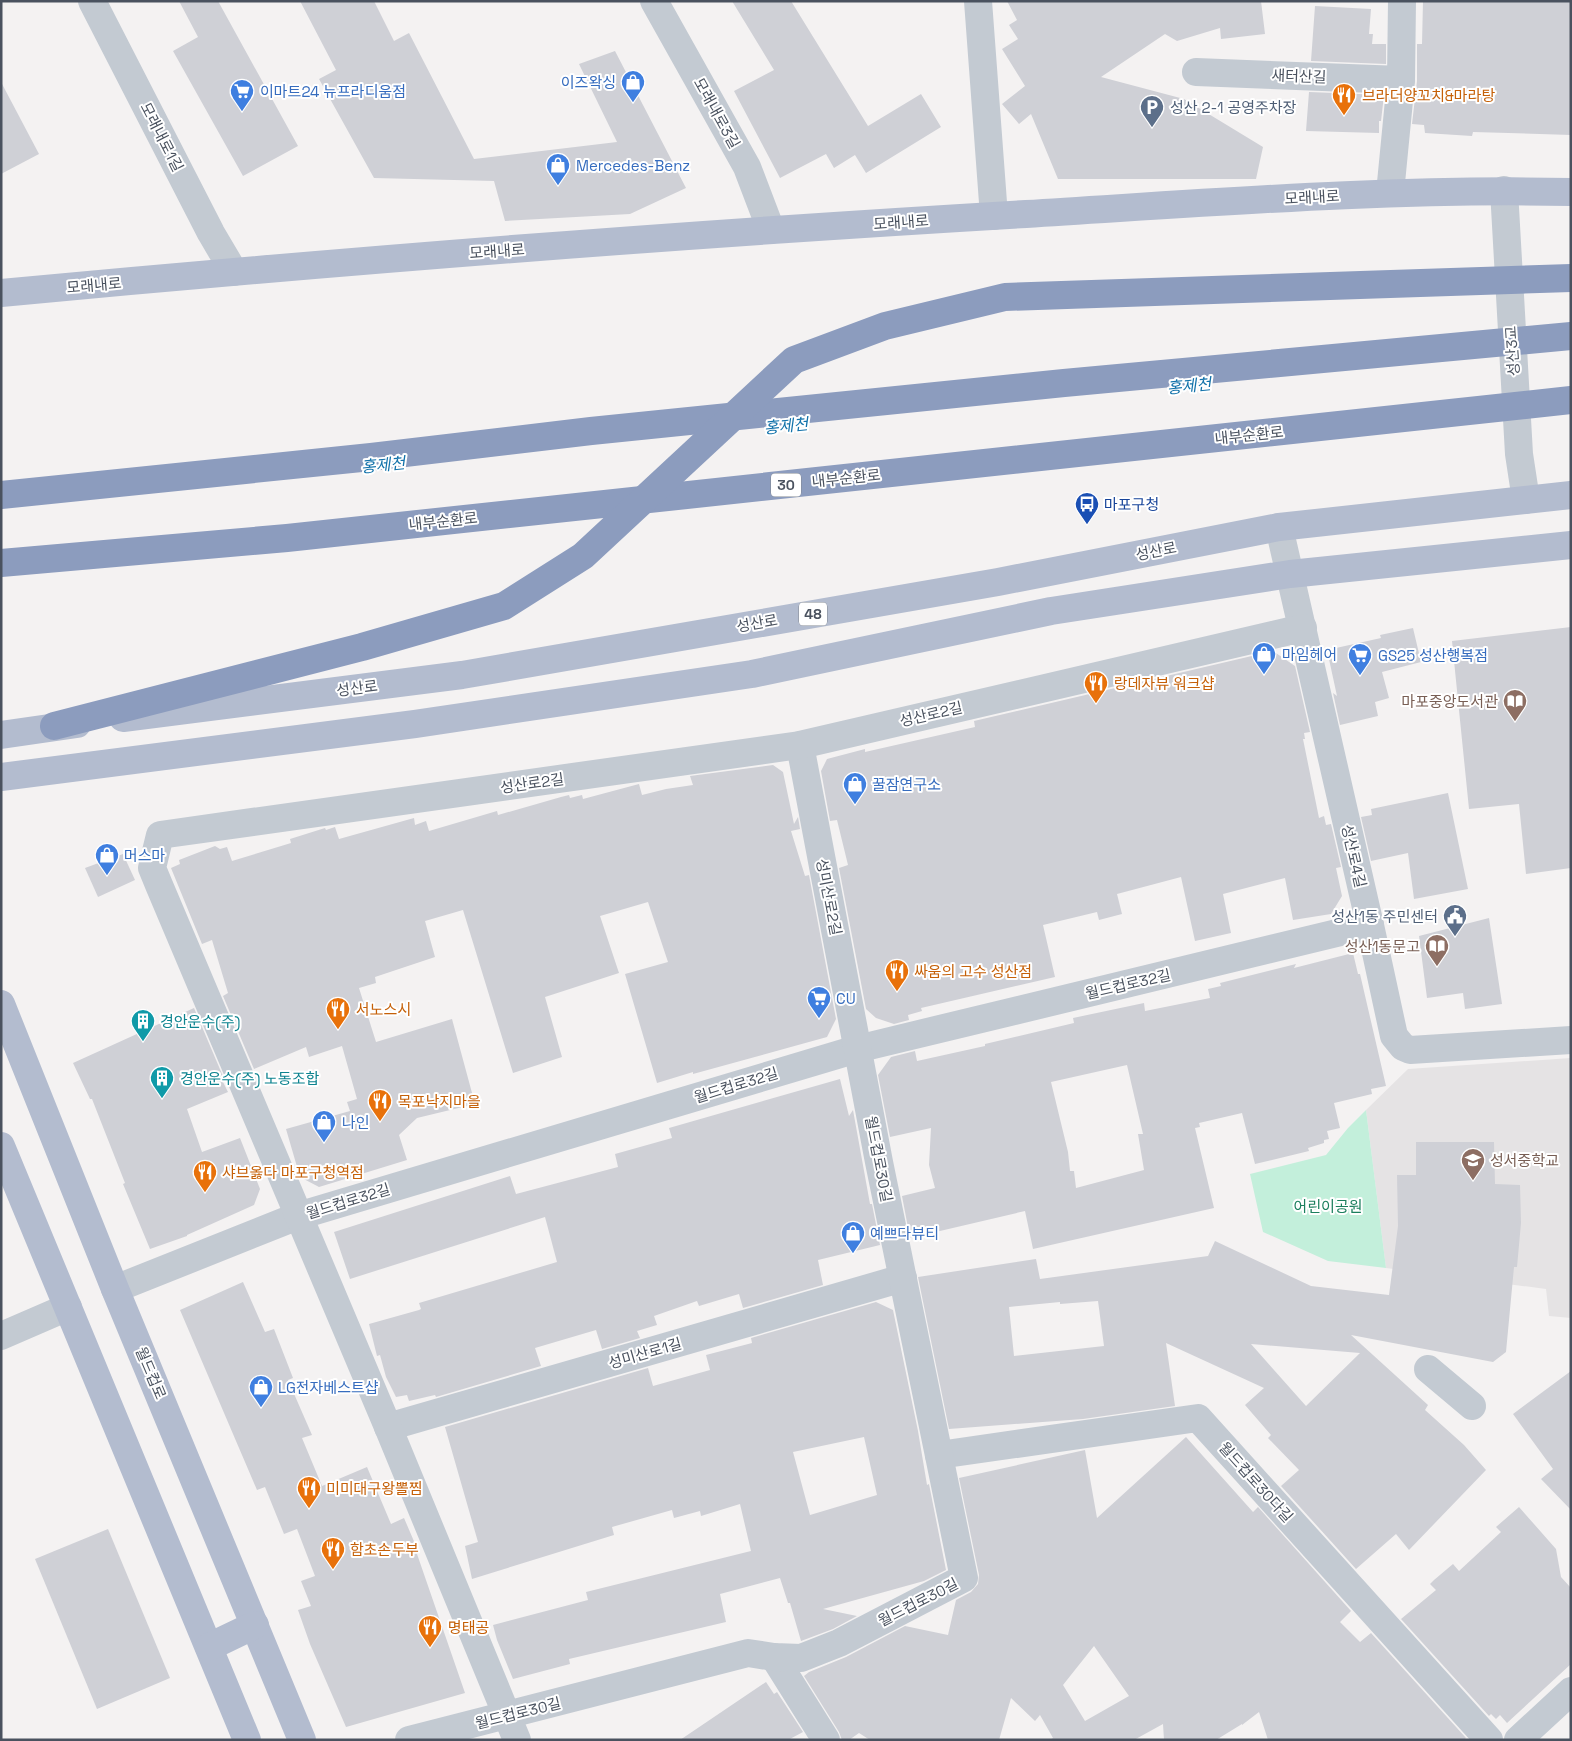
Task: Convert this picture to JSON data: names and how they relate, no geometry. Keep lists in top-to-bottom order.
{
  "streets": {
    "highway": ["내부순환로", "30"],
    "main road": [
      "모래내로",
      "성산로",
      "48",
      "월드컵로"
    ],
    "street": [
      "새터산길",
      "모래내로3길",
      "모래내로1길",
      "성산3교",
      "성산로2길",
      "성산로4길",
      "성미산로2길",
      "월드컵로32길",
      "월드컵로30길",
      "성미산로1길",
      "월드컵로30다길"
    ]
  },
  "crossings": [
    ["모래내로3길", "모래내로"],
    ["모래내로1길", "모래내로"],
    ["모래내로", "성산3교"],
    ["성산3교", "성산로"],
    ["성산로", "성산로4길"],
    ["성산로2길", "성산로4길"],
    ["성산로2길", "성미산로2길"],
    ["성산로2길", "월드컵로32길"],
    ["성산로4길", "월드컵로32길"],
    ["성미산로2길", "월드컵로32길"],
    ["성미산로2길", "월드컵로30길"],
    ["월드컵로32길", "월드컵로30길"],
    ["월드컵로32길", "월드컵로"],
    ["월드컵로30길", "성미산로1길"],
    ["월드컵로30길", "월드컵로30다길"]
  ],
  "water": ["홍제천"],
  "parks": ["어린이공원"],
  "places": {
    "shop": [
      "이즈왁싱",
      "Mercedes-Benz",
      "마임헤어",
      "꿀잠연구소",
      "머스마",
      "나인",
      "예쁘다뷰티",
      "LG전자베스트샵"
    ],
    "supermarket": ["이마트24 뉴프라디움점", "GS25 성산행복점", "CU"],
    "restaurant": [
      "브라더양꼬치&마라탕",
      "랑데자뷰 워크샵",
      "싸움의 고수 성산점",
      "서노스시",
      "목포낙지마을",
      "샤브옳다 마포구청역점",
      "미미대구왕뽈찜",
      "함초손두부",
      "명태공"
    ],
    "parking": ["성산 2-1 공영주차장"],
    "bus stop": ["마포구청"],
    "library": ["마포중앙도서관", "성산1동문고"],
    "public building": ["성산1동 주민센터"],
    "building": ["경안운수(주)", "경안운수(주) 노동조합"],
    "school or university": ["성서중학교"]
  }
}
